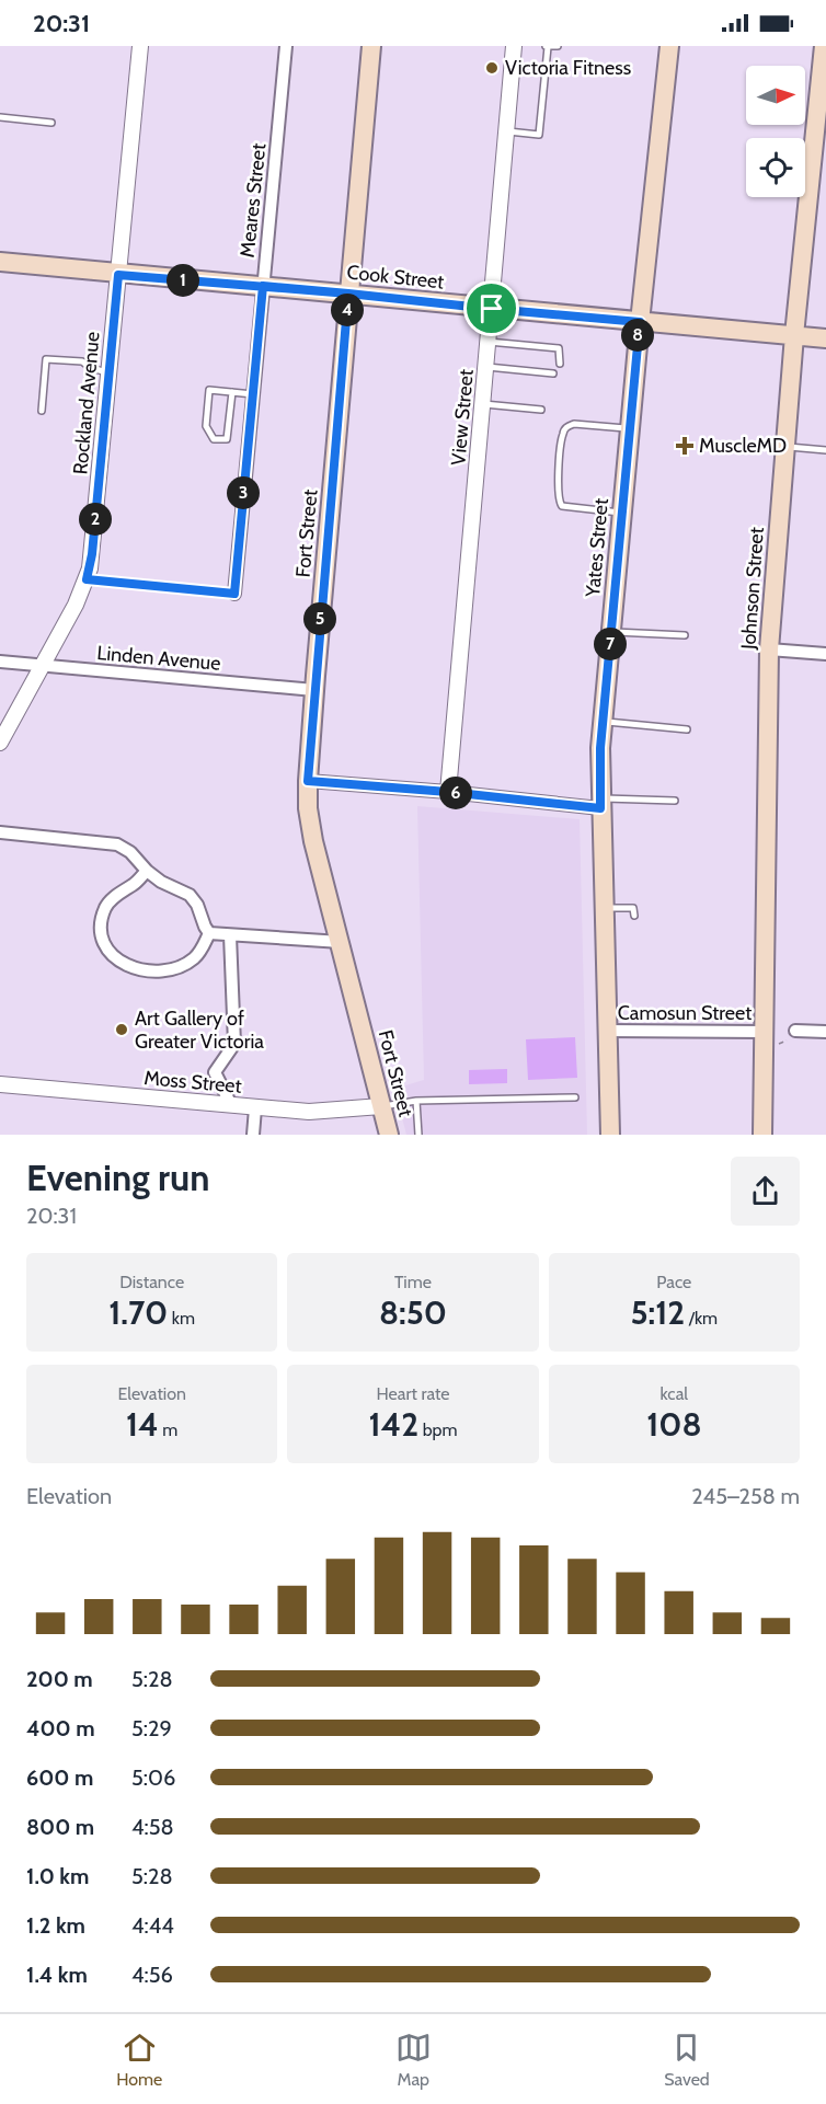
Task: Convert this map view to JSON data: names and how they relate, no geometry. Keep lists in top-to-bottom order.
{
  "streets": {
    "main road": [
      "Cook Street",
      "Fort Street",
      "Yates Street",
      "Johnson Street"
    ],
    "street": [
      "Meares Street",
      "Rockland Avenue",
      "View Street",
      "Linden Avenue",
      "Camosun Street",
      "Moss Street"
    ]
  },
  "crossings": [
    ["Meares Street", "Cook Street"],
    ["Cook Street", "Rockland Avenue"],
    ["Cook Street", "View Street"],
    ["Cook Street", "Fort Street"],
    ["Cook Street", "Yates Street"],
    ["Cook Street", "Johnson Street"],
    ["Rockland Avenue", "Linden Avenue"],
    ["Fort Street", "Linden Avenue"],
    ["Fort Street", "Moss Street"],
    ["Yates Street", "Camosun Street"],
    ["Johnson Street", "Camosun Street"]
  ],
  "places": {
    "other": ["Victoria Fitness", "Art Gallery of Greater Victoria"],
    "health": ["MuscleMD"]
  },
  "north": "right",
  "page": {
    "status": "20:31",
    "pins": [
      "1",
      "4",
      "8",
      "3",
      "2",
      "5",
      "7",
      "6"
    ],
    "heading": ["Evening run", "20:31"],
    "stats": [
      ["Distance", "1.70 km"],
      ["Time", "8:50"],
      ["Pace", "5:12 /km"],
      ["Elevation", "14 m"],
      ["Heart rate", "142 bpm"],
      ["kcal", "108"]
    ],
    "chart": ["Elevation", "245–258 m"],
    "list": [
      {
        "name": "200 m",
        "note": "5:28"
      },
      {
        "name": "400 m",
        "note": "5:29"
      },
      {
        "name": "600 m",
        "note": "5:06"
      },
      {
        "name": "800 m",
        "note": "4:58"
      },
      {
        "name": "1.0 km",
        "note": "5:28"
      },
      {
        "name": "1.2 km",
        "note": "4:44"
      },
      {
        "name": "1.4 km",
        "note": "4:56"
      }
    ],
    "tabs": ["Home", "Map", "Saved"]
  }
}
